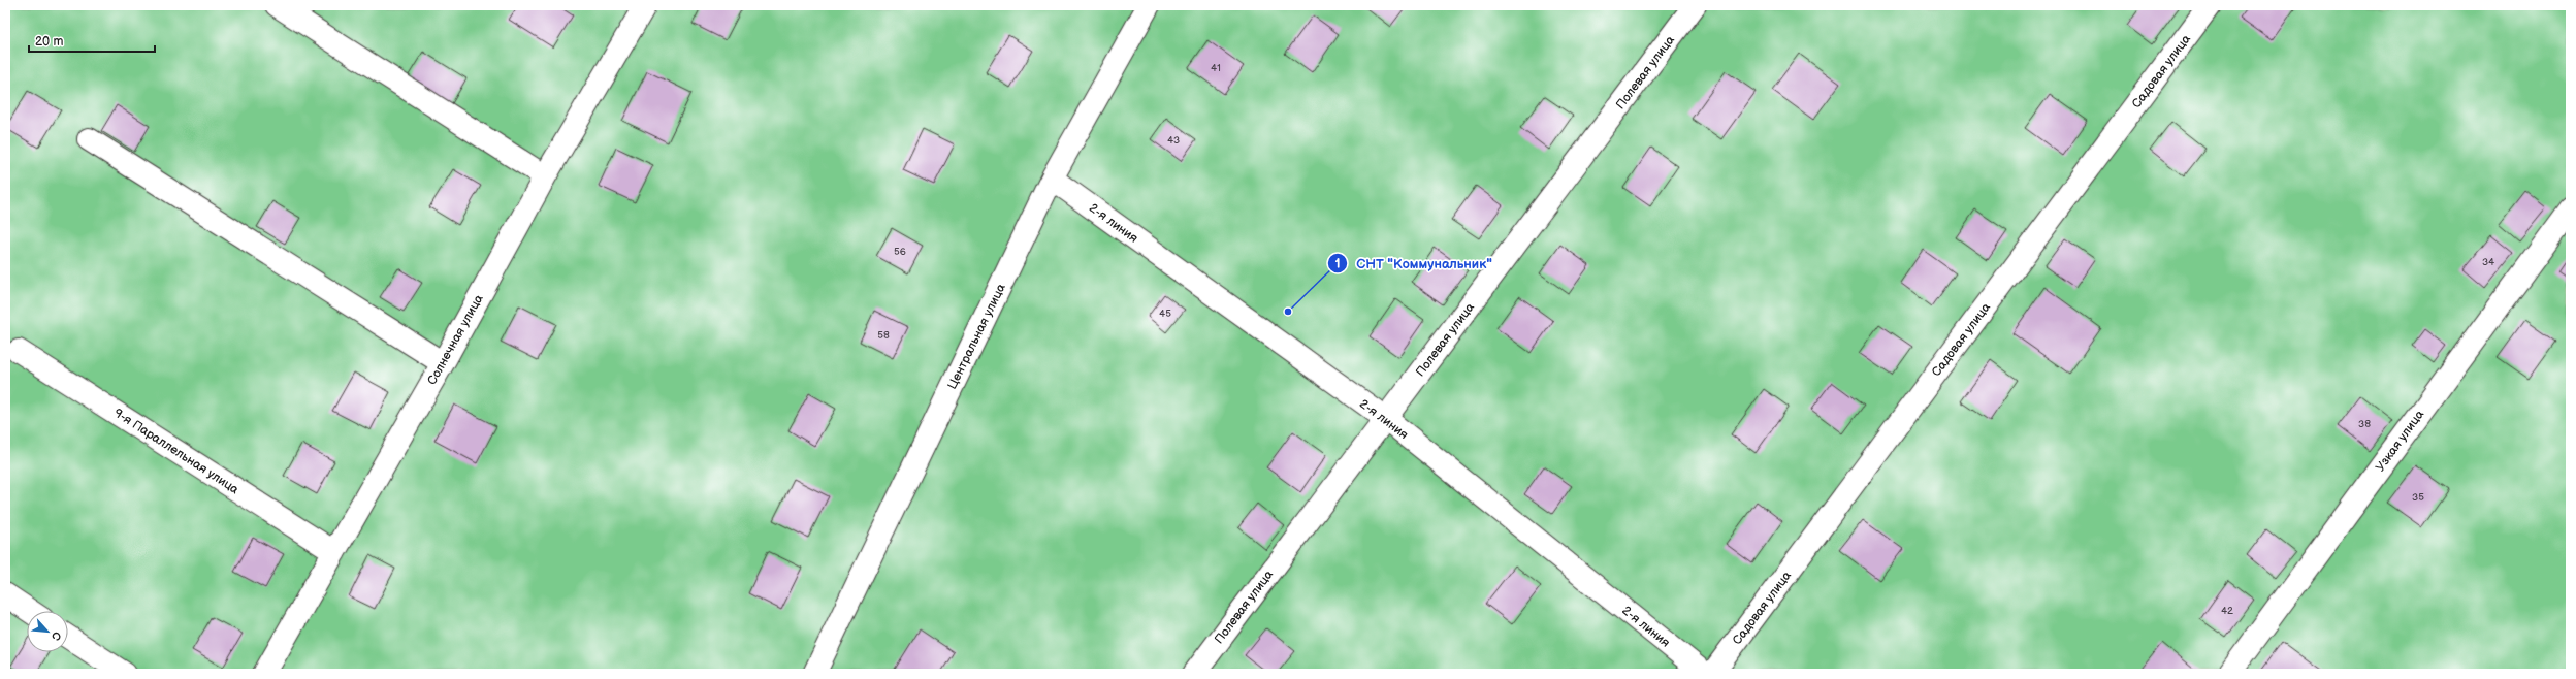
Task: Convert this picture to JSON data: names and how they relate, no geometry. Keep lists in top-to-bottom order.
{
  "streets": {
    "street": [
      "Садовая улица",
      "Полевая улица",
      "2-я линия",
      "Центральная улица",
      "Солнечная улица",
      "Узкая улица",
      "9-я Параллельная улица"
    ]
  },
  "crossings": [
    ["Полевая улица", "2-я линия"],
    ["2-я линия", "Центральная улица"],
    ["Солнечная улица", "9-я Параллельная улица"]
  ],
  "places": ["СНТ \"Коммунальник\""],
  "house_numbers": [
    "41",
    "43",
    "56",
    "34",
    "45",
    "58",
    "38",
    "35",
    "42"
  ],
  "scale_bar": "20 m",
  "north": "bottom right"
}
